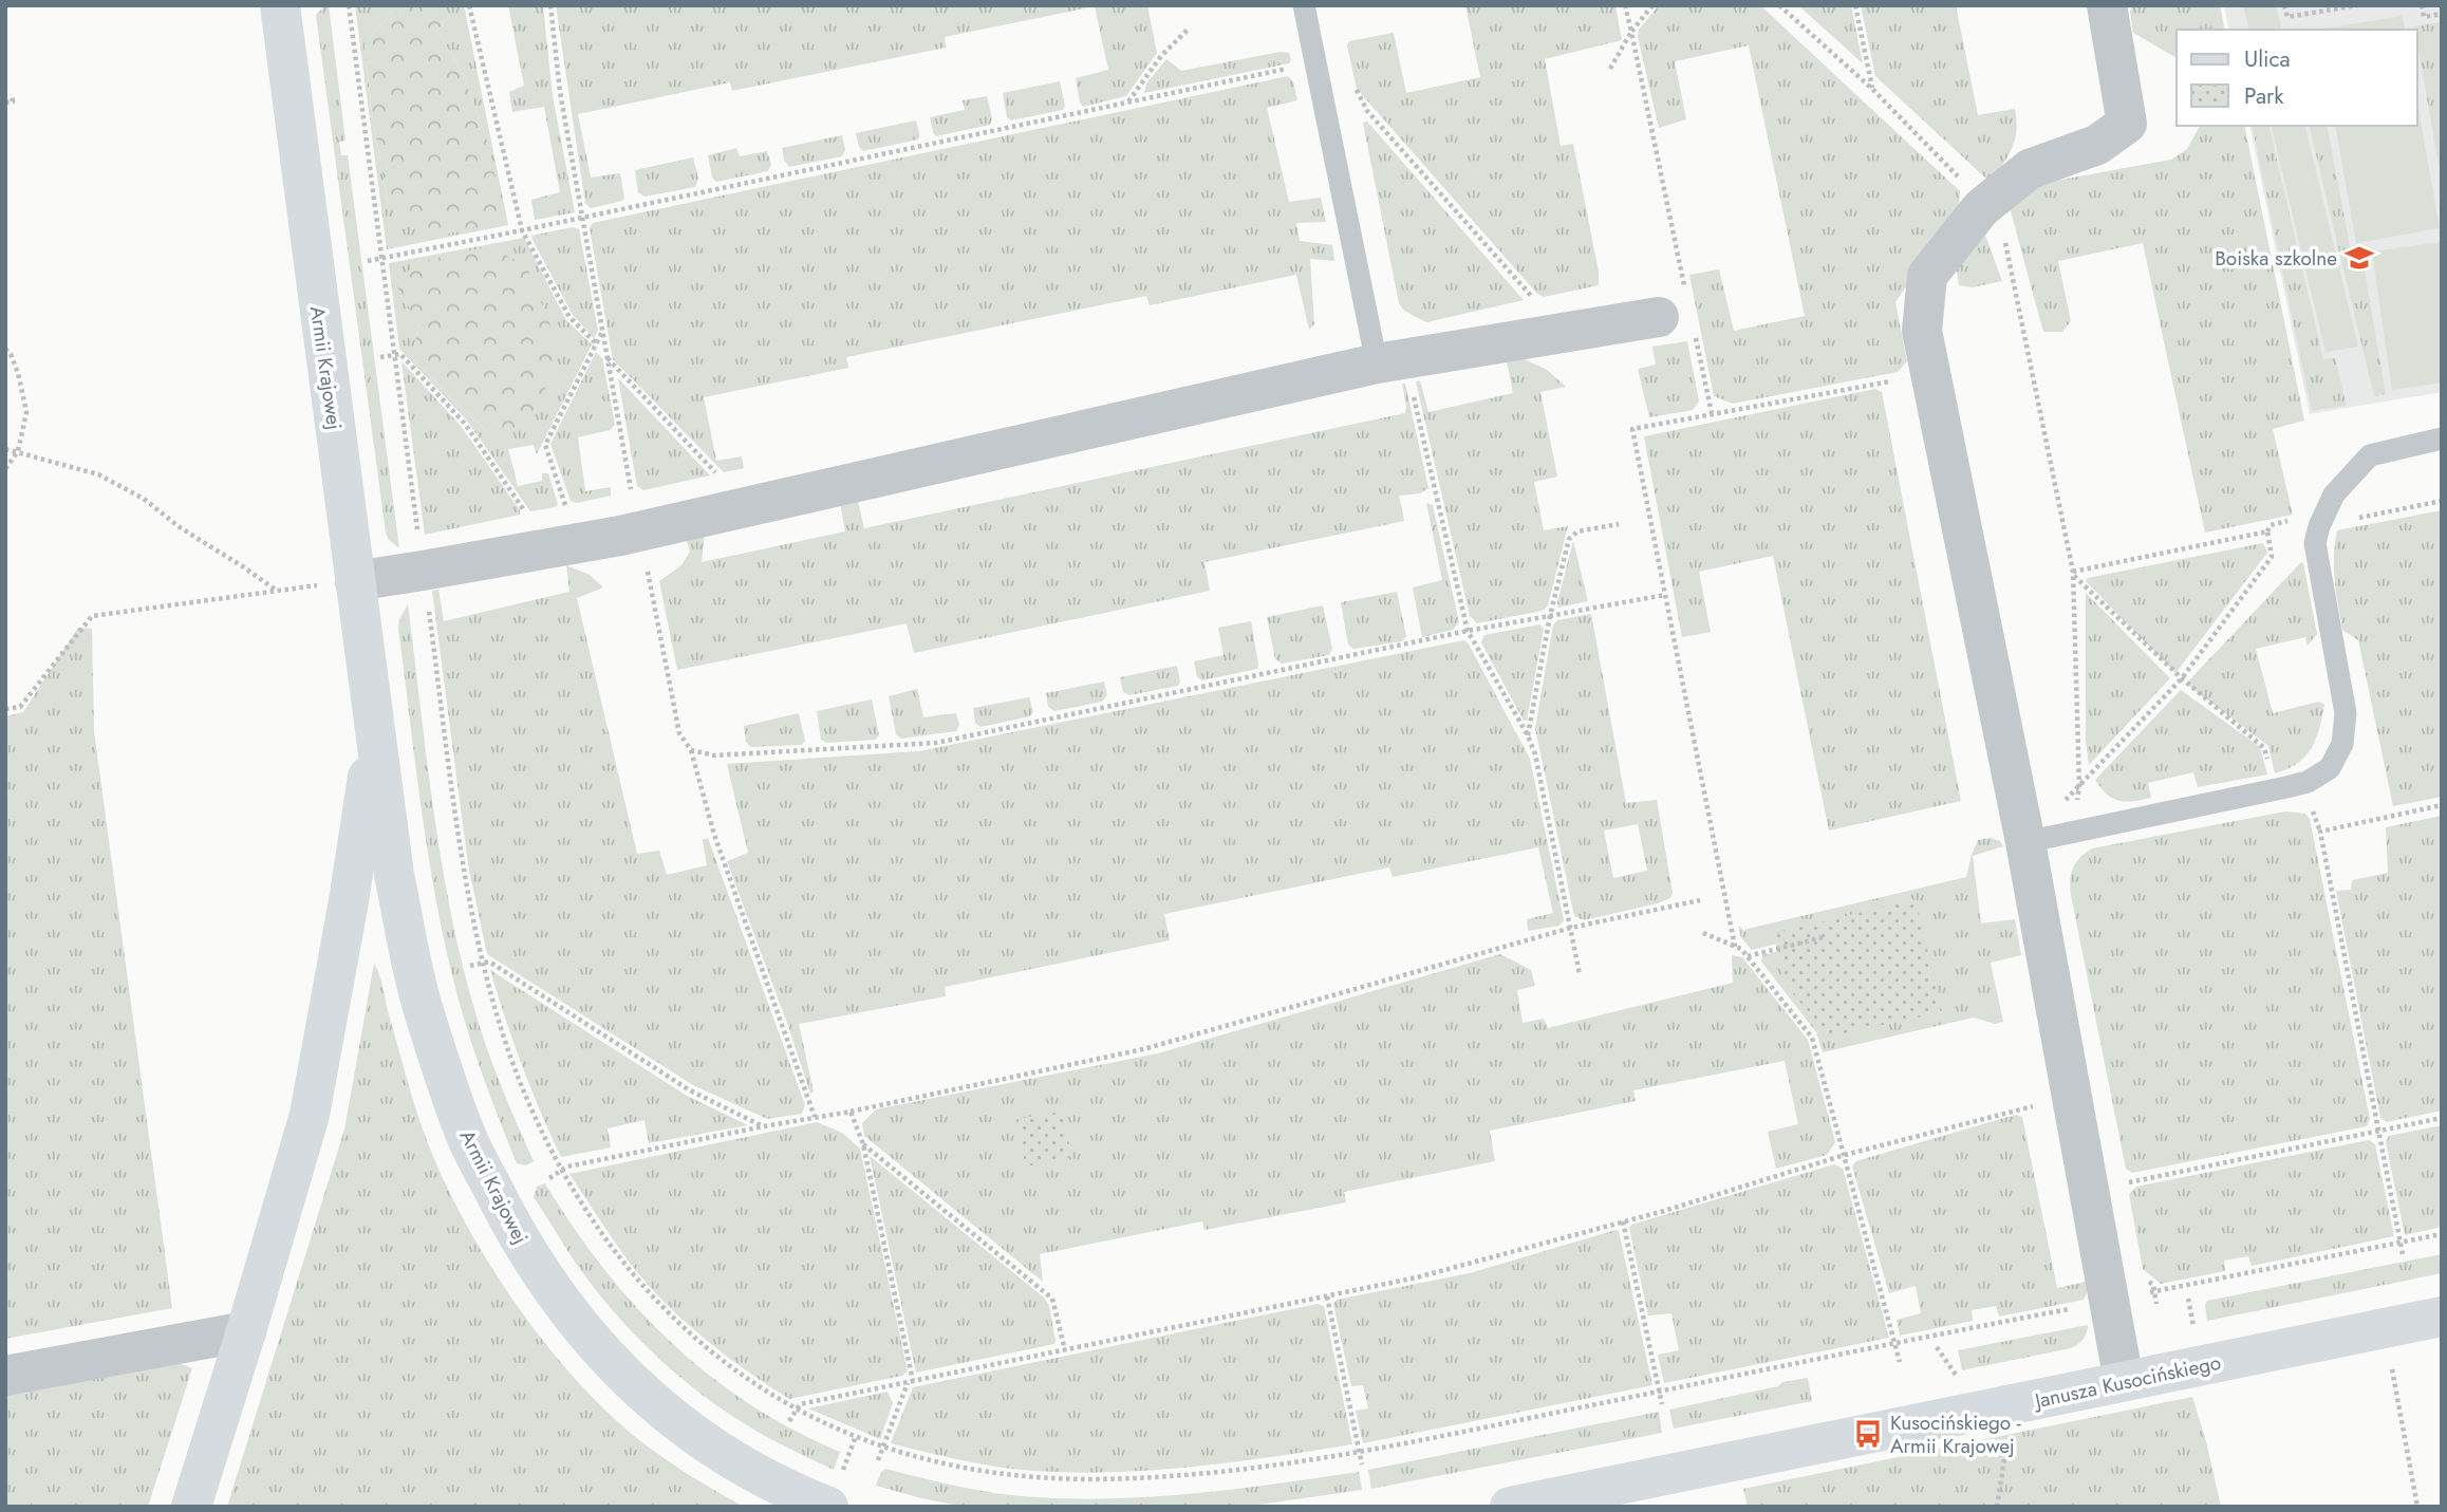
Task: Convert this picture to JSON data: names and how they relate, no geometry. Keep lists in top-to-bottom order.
{
  "streets": {
    "street": ["Armii Krajowej", "Janusza Kusocińskiego"]
  },
  "places": {
    "school or university": ["Boiska szkolne"],
    "bus stop": ["Kusocińskiego - Armii Krajowej"]
  },
  "legend": ["Ulica", "Park"]
}
